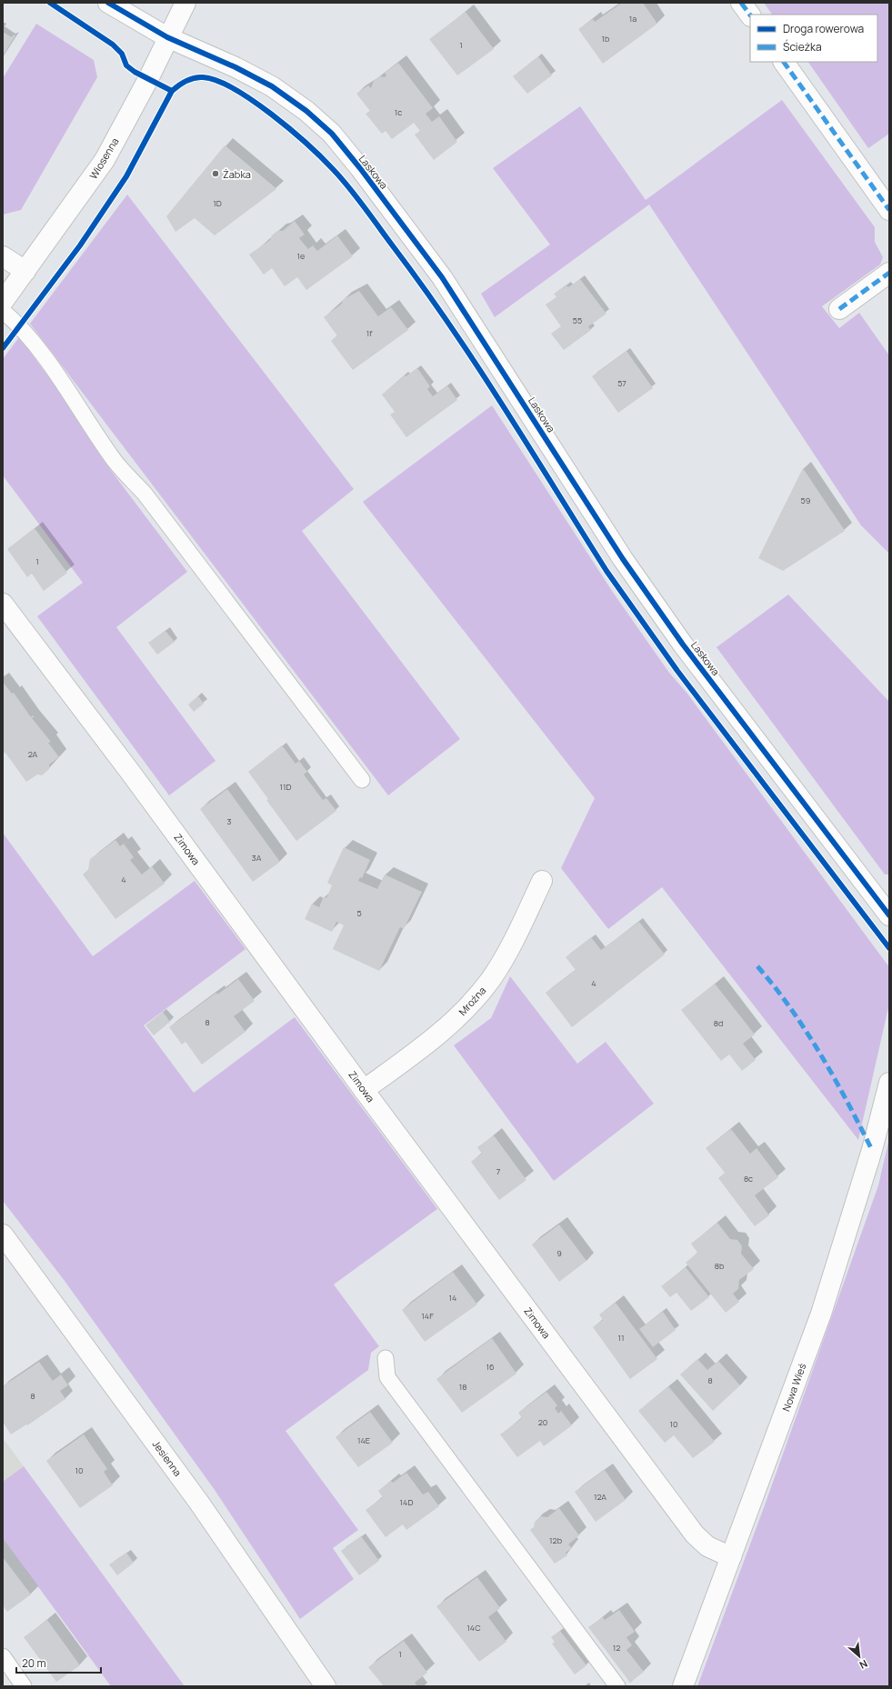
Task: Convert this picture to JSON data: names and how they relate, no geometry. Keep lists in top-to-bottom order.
{
  "streets": {
    "street": [
      "Wiosenna",
      "Laskowa",
      "Zimowa",
      "Mroźna",
      "Nowa Wieś",
      "Jesienna"
    ]
  },
  "crossings": [
    ["Wiosenna", "Laskowa"],
    ["Zimowa", "Mroźna"],
    ["Zimowa", "Nowa Wieś"]
  ],
  "places": ["Żabka"],
  "house_numbers": [
    "1a",
    "1b",
    "1",
    "1c",
    "1D",
    "1e",
    "55",
    "1f",
    "57",
    "59",
    "1",
    "2A",
    "11D",
    "3",
    "3A",
    "4",
    "5",
    "4",
    "8",
    "8d",
    "7",
    "8c",
    "9",
    "8b",
    "14",
    "14F",
    "11",
    "16",
    "8",
    "18",
    "8",
    "20",
    "10",
    "14E",
    "10",
    "12A",
    "14D",
    "12b",
    "14C",
    "12",
    "1"
  ],
  "legend": ["Droga rowerowa", "Ścieżka"],
  "scale_bar": "20 m",
  "north": "bottom right"
}
